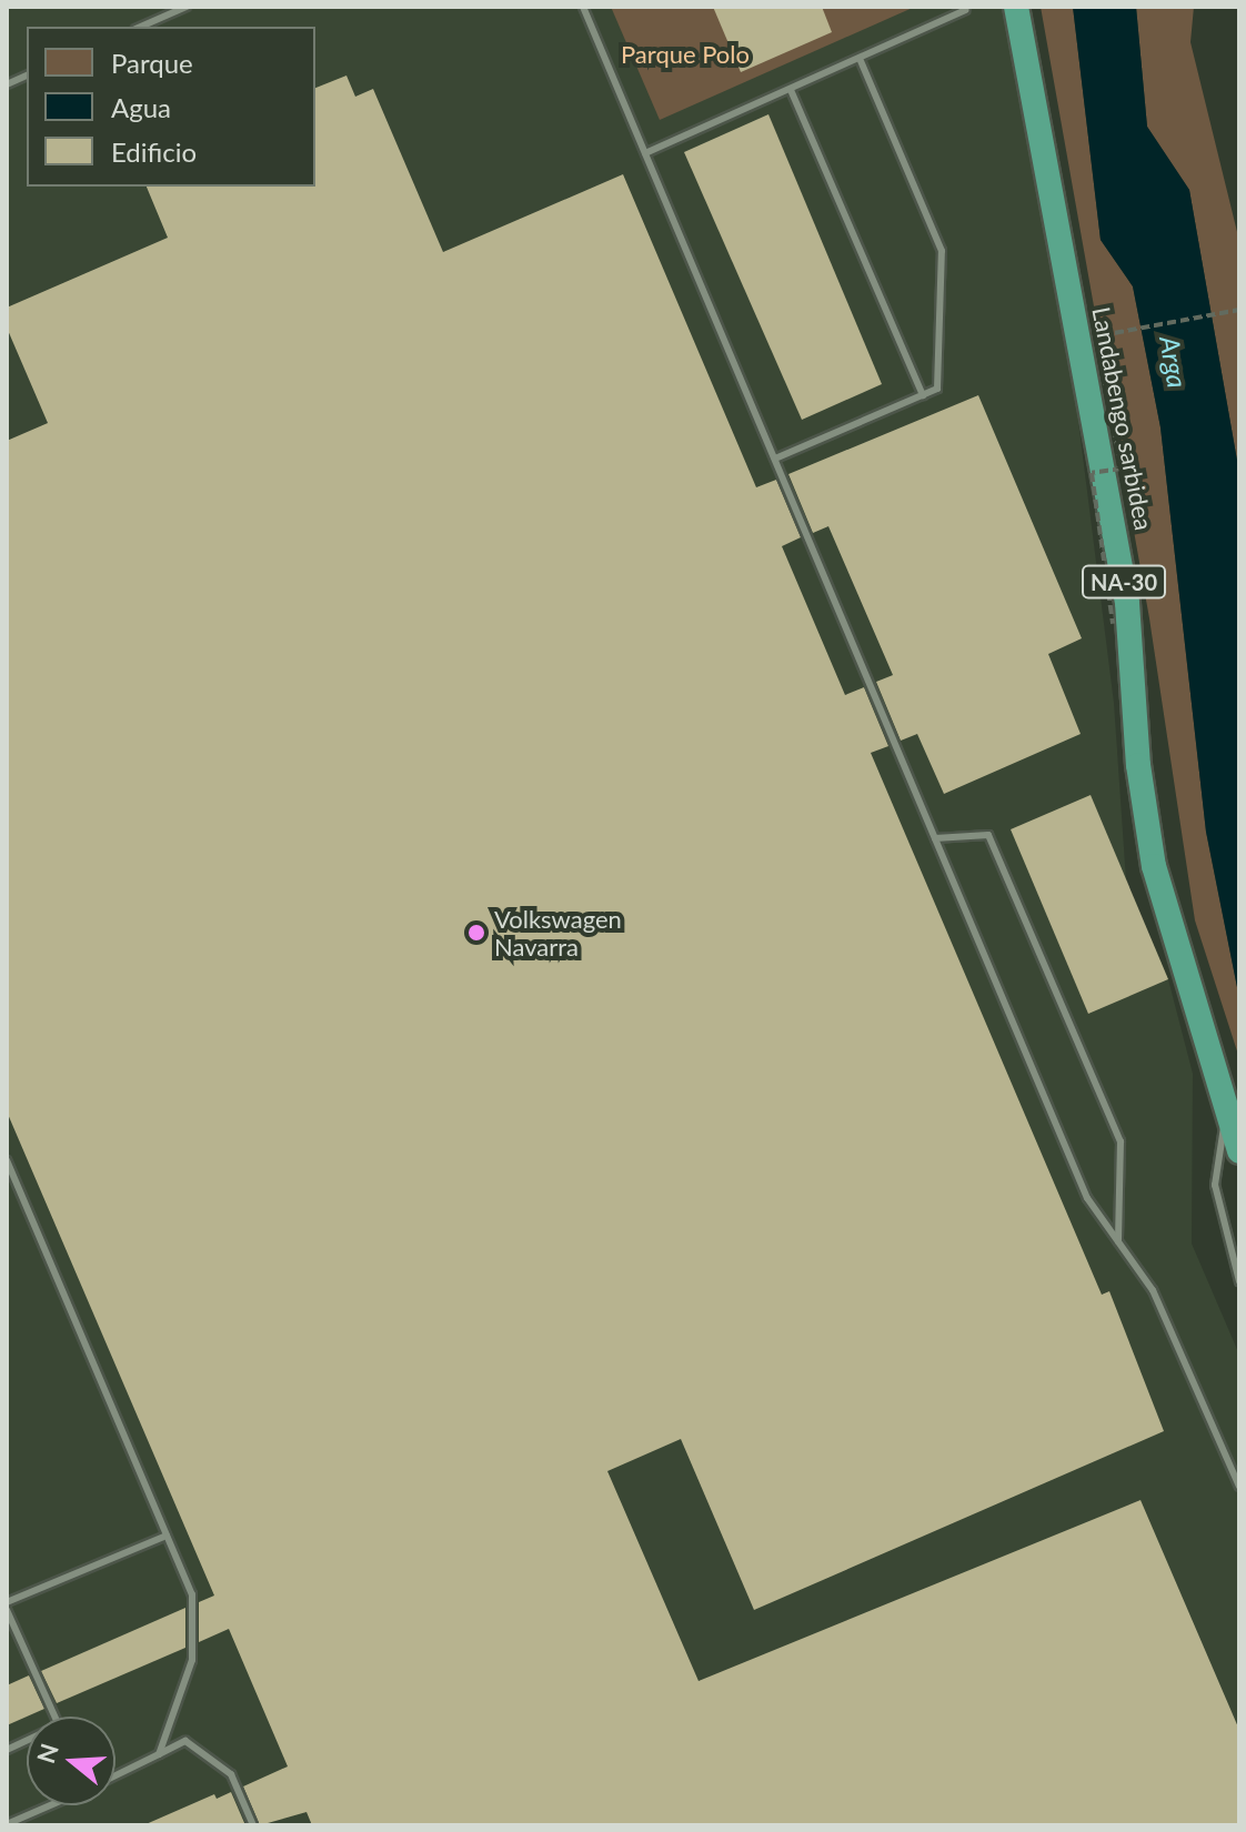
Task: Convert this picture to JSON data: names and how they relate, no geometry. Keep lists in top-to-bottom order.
{
  "streets": {
    "highway": ["Landabengo sarbidea", "NA-30"]
  },
  "water": ["Arga"],
  "parks": ["Parque Polo"],
  "places": ["Volkswagen Navarra"],
  "legend": ["Parque", "Agua", "Edificio"],
  "north": "left"
}
